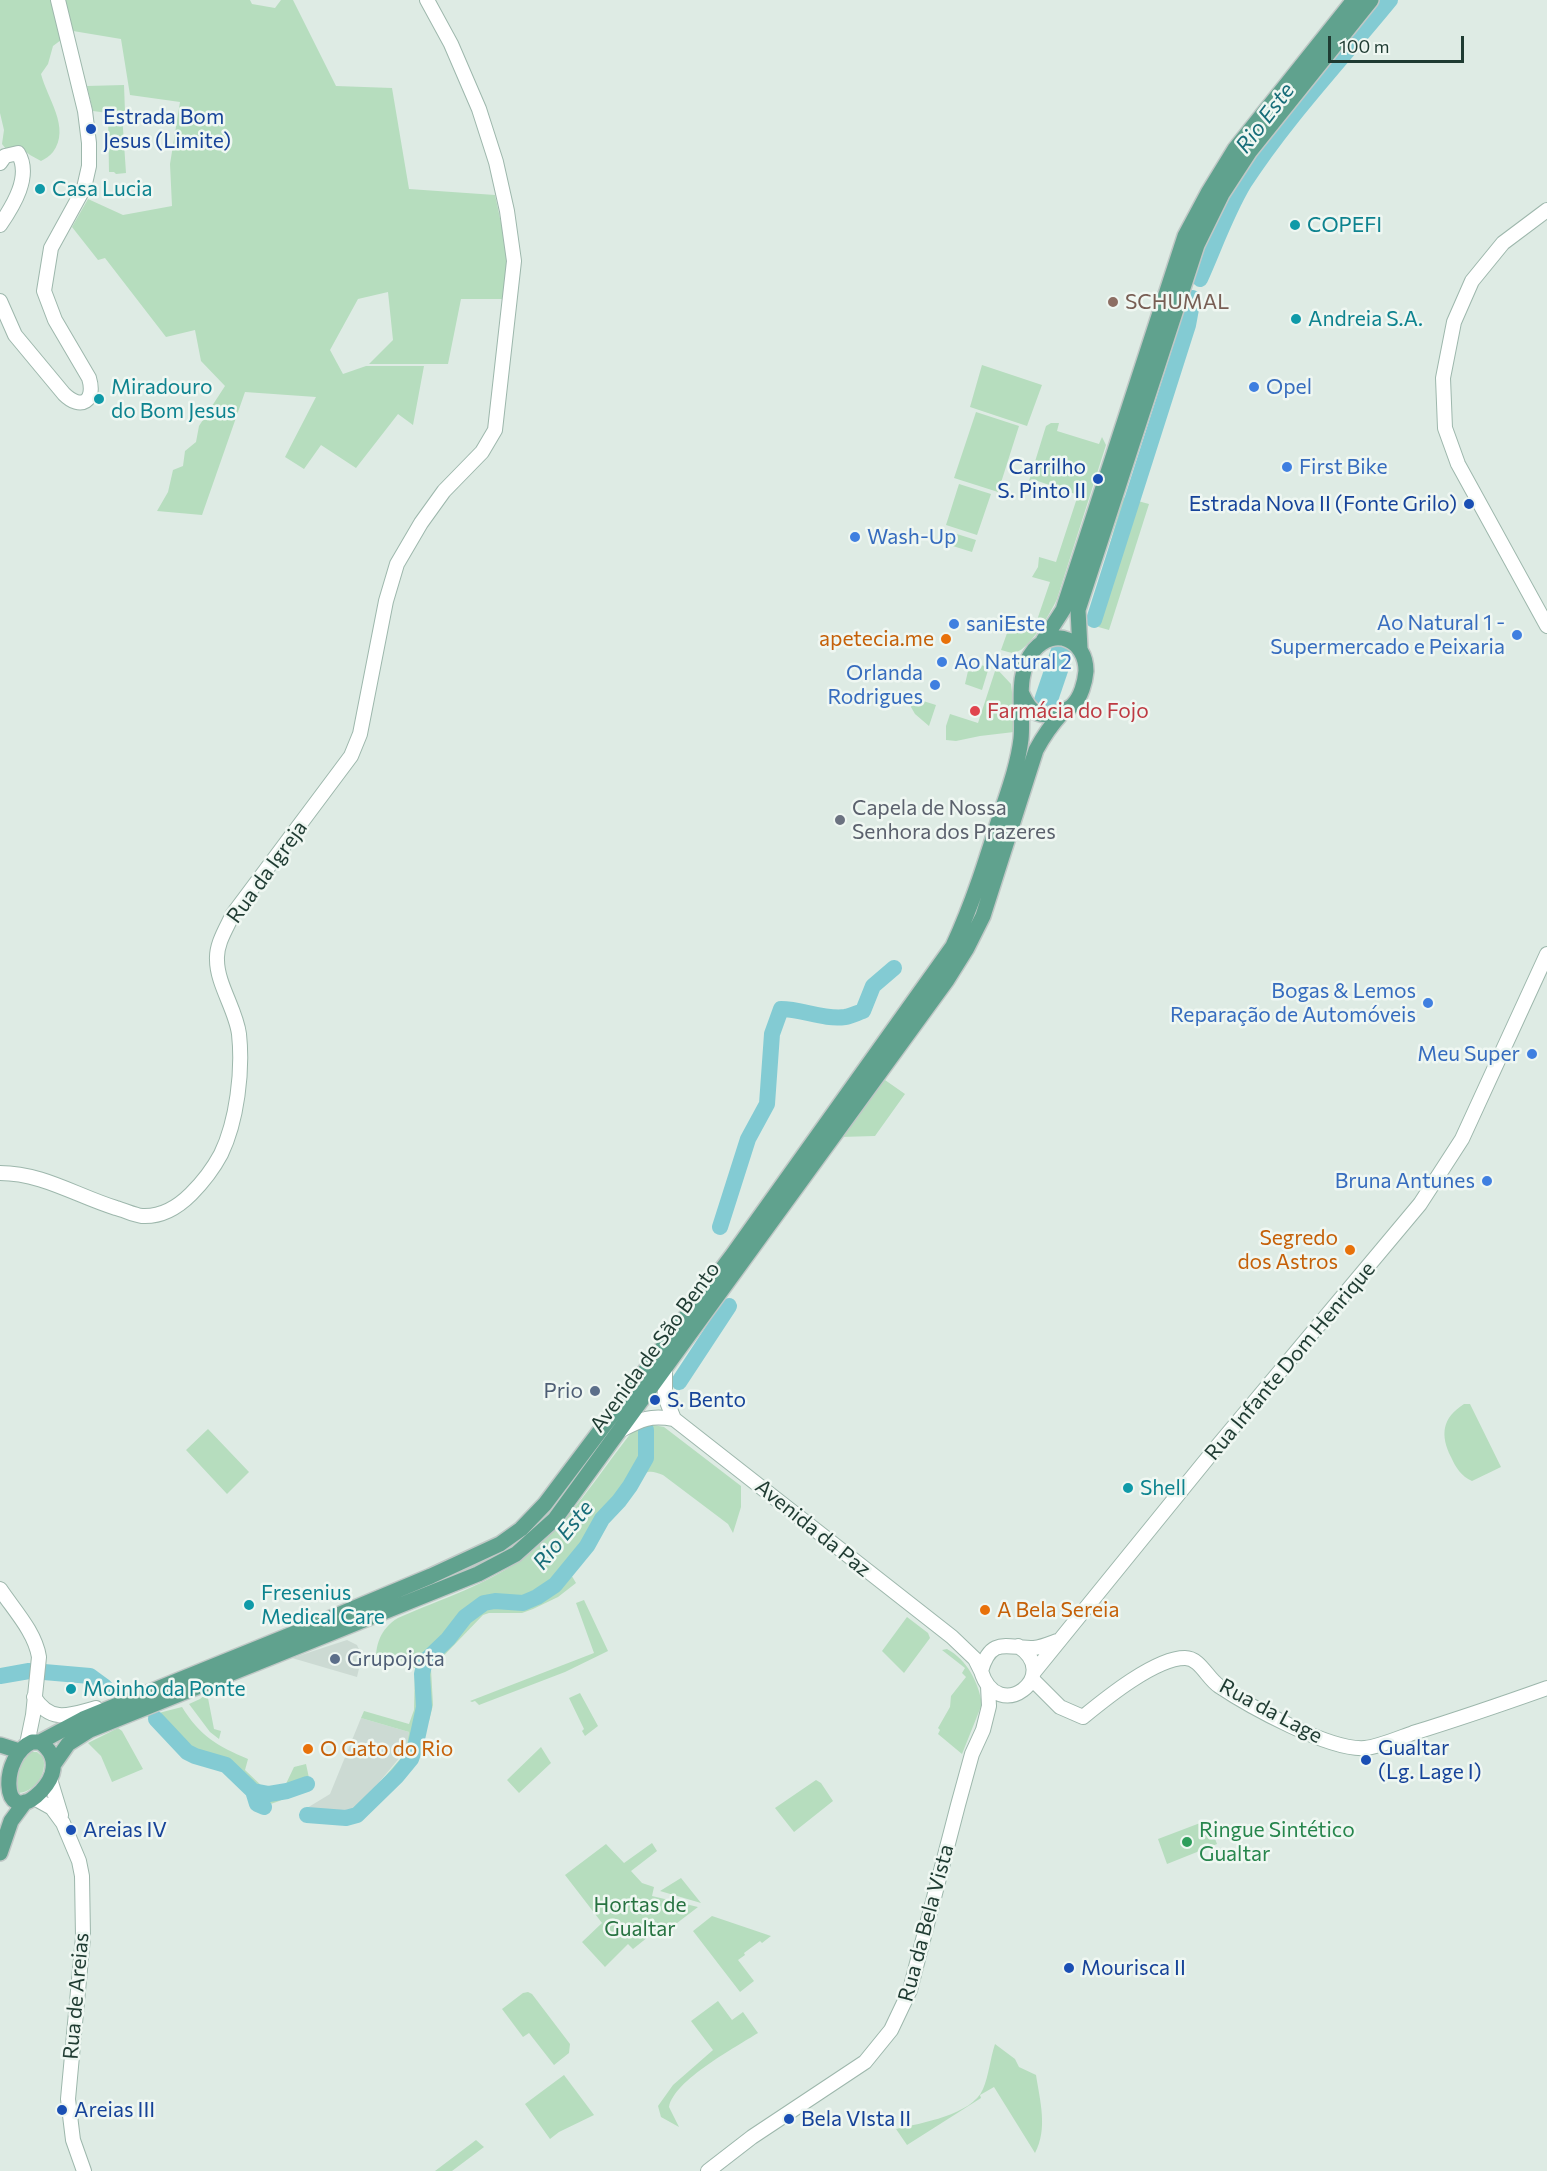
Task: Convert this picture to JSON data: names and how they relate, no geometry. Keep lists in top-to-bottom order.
{
  "streets": {
    "main road": ["Avenida de São Bento"],
    "street": [
      "Rua da Igreja",
      "Rua Infante Dom Henrique",
      "Avenida da Paz",
      "Rua da Lage",
      "Rua da Bela Vista",
      "Rua de Areias"
    ]
  },
  "crossings": [
    ["Avenida de São Bento", "Rua de Areias"],
    ["Rua Infante Dom Henrique", "Avenida da Paz"],
    ["Rua Infante Dom Henrique", "Rua da Bela Vista"],
    ["Avenida da Paz", "Rua da Bela Vista"]
  ],
  "water": ["Rio Este"],
  "parks": ["Hortas de Gualtar"],
  "places": [
    "Estrada Bom Jesus (Limite)",
    "Casa Lucia",
    "COPEFI",
    "SCHUMAL",
    "Andreia S.A.",
    "Opel",
    "Miradouro do Bom Jesus",
    "First Bike",
    "Carrilho S. Pinto II",
    "Estrada Nova II (Fonte Grilo)",
    "Wash-Up",
    "saniEste",
    "Ao Natural 1 - Supermercado e Peixaria",
    "apetecia.me",
    "Ao Natural 2",
    "Orlanda Rodrigues",
    "Farmácia do Fojo",
    "Capela de Nossa Senhora dos Prazeres",
    "Bogas & Lemos Reparação de Automóveis",
    "Meu Super",
    "Bruna Antunes",
    "Segredo dos Astros",
    "Prio",
    "S. Bento",
    "Shell",
    "Fresenius Medical Care",
    "A Bela Sereia",
    "Grupojota",
    "Moinho da Ponte",
    "O Gato do Rio",
    "Gualtar (Lg. Lage I)",
    "Areias IV",
    "Ringue Sintético Gualtar",
    "Mourisca II",
    "Areias III",
    "Bela VIsta II"
  ],
  "scale_bar": "100 m"
}
